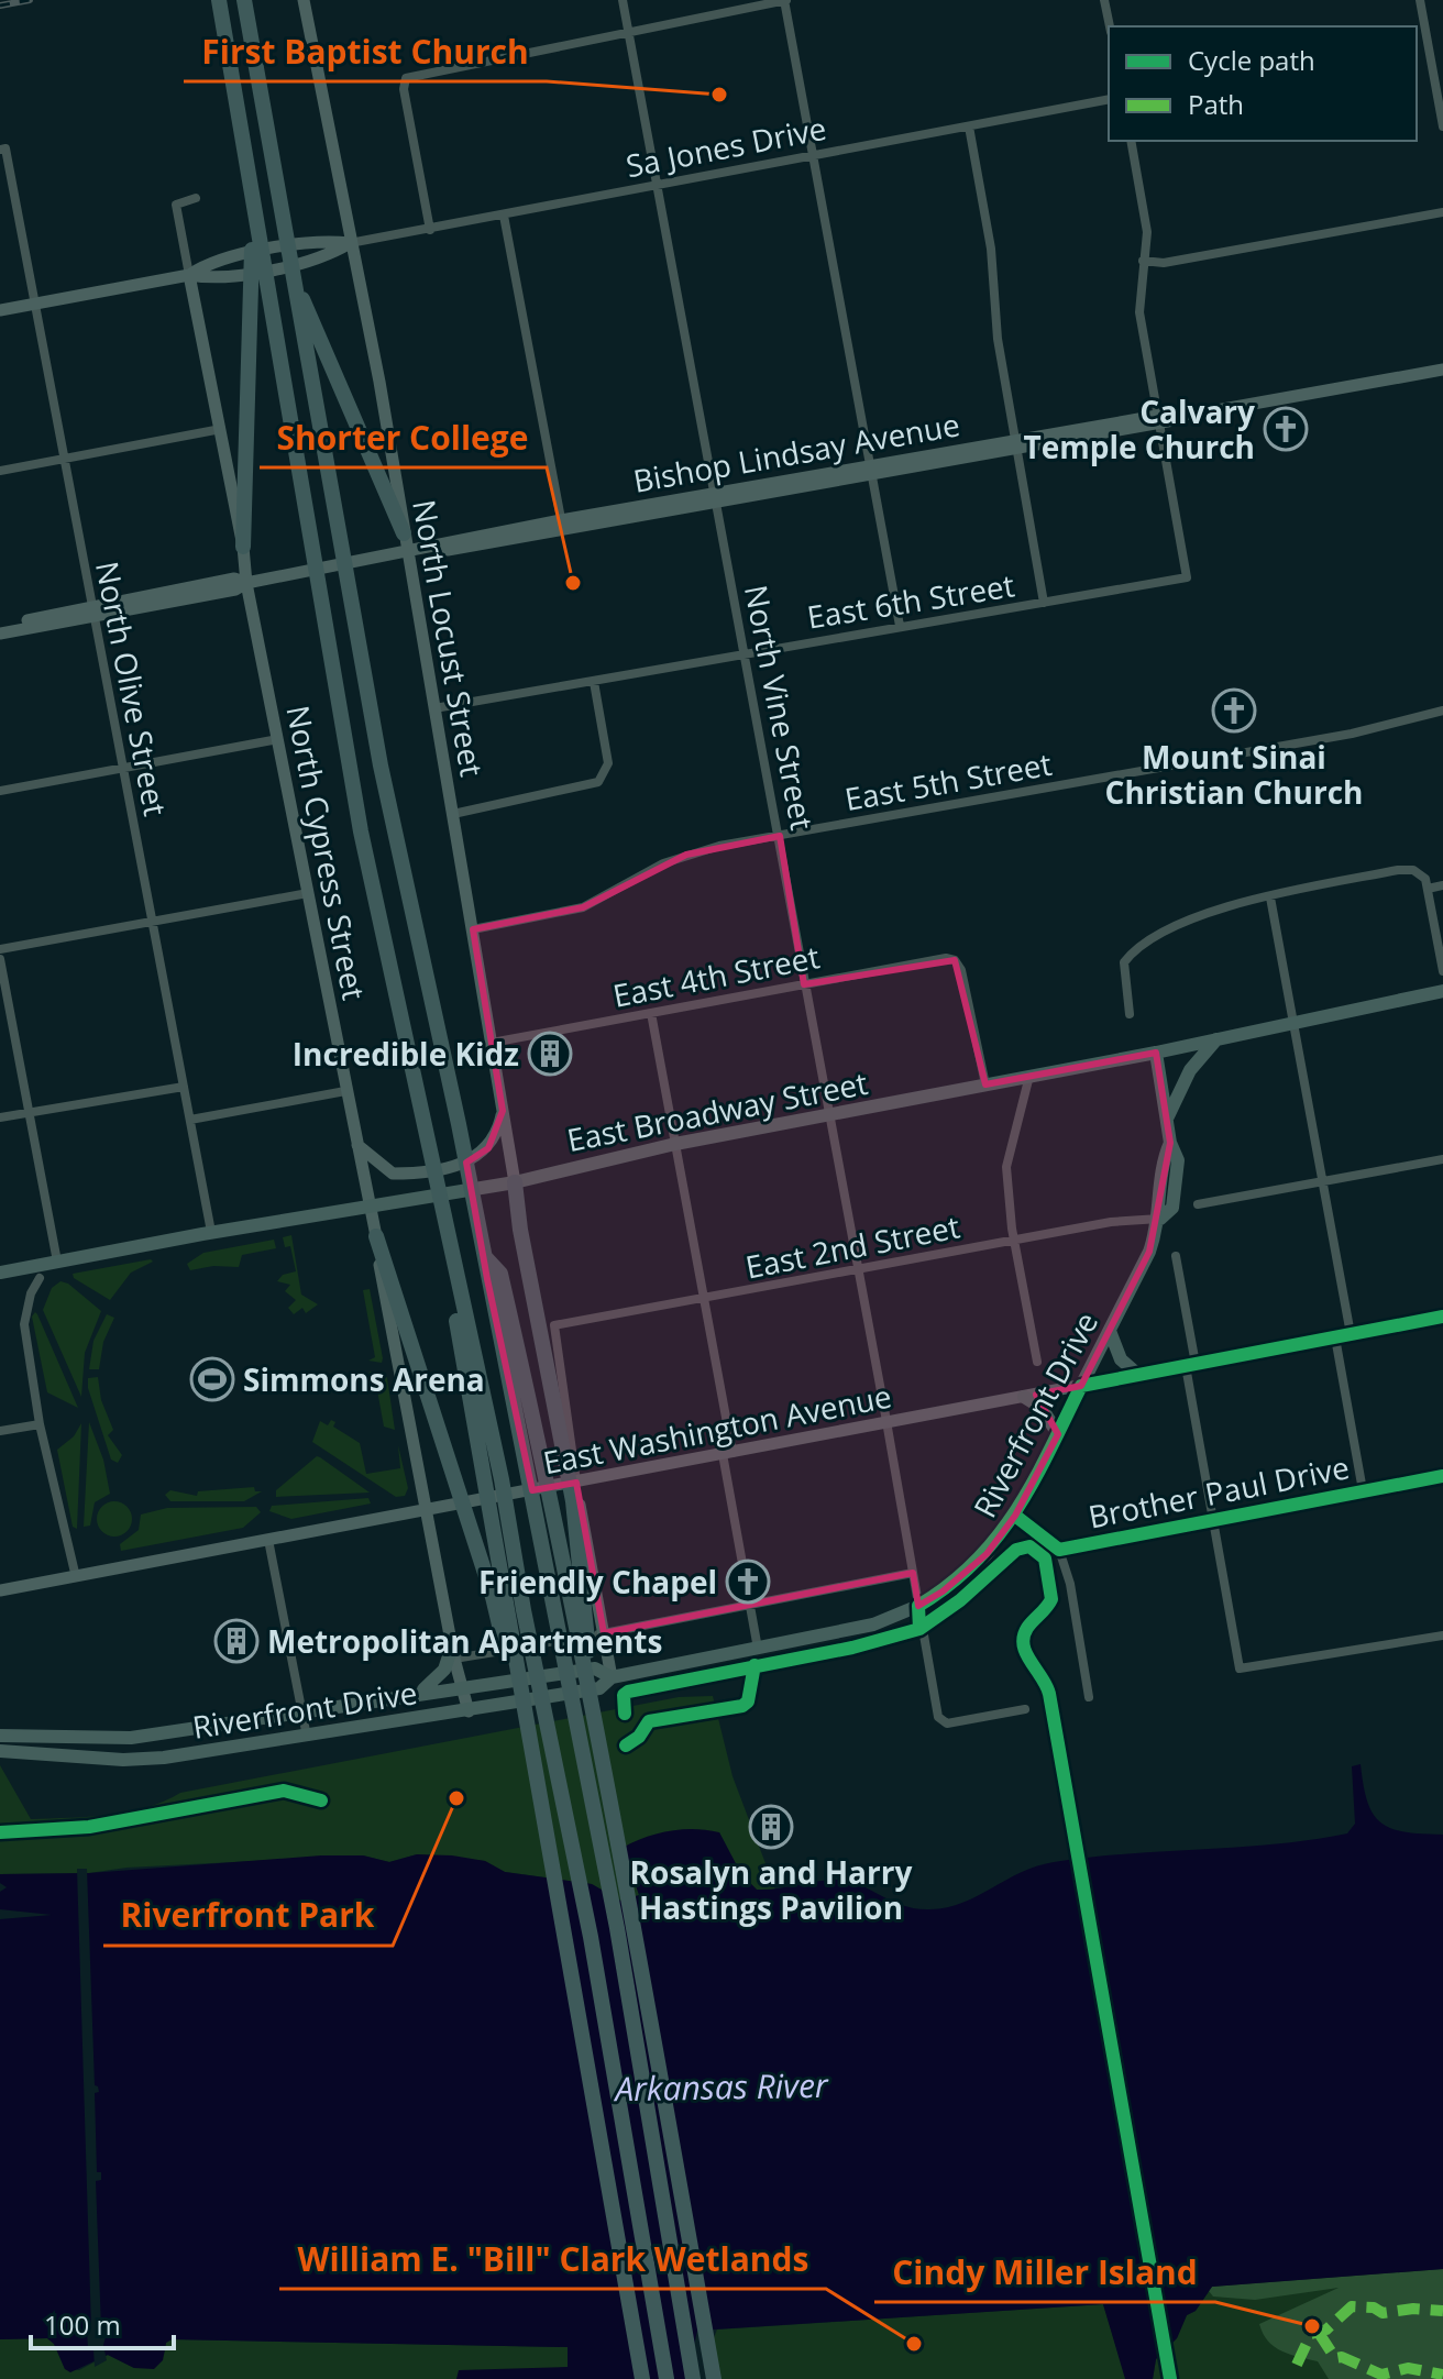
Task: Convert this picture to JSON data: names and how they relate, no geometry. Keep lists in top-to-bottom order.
{
  "streets": {
    "main road": [
      "Sa Jones Drive",
      "Bishop Lindsay Avenue",
      "North Locust Street",
      "North Cypress Street",
      "East Broadway Street",
      "Riverfront Drive",
      "East Washington Avenue"
    ],
    "street": [
      "East 6th Street",
      "North Olive Street",
      "North Vine Street",
      "East 5th Street",
      "East 4th Street",
      "East 2nd Street",
      "Brother Paul Drive"
    ]
  },
  "crossings": [
    ["Sa Jones Drive", "North Locust Street"],
    ["Sa Jones Drive", "North Olive Street"],
    ["Sa Jones Drive", "North Vine Street"],
    ["Sa Jones Drive", "North Cypress Street"],
    ["Bishop Lindsay Avenue", "East 6th Street"],
    ["Bishop Lindsay Avenue", "North Locust Street"],
    ["Bishop Lindsay Avenue", "North Olive Street"],
    ["Bishop Lindsay Avenue", "North Vine Street"],
    ["Bishop Lindsay Avenue", "North Cypress Street"],
    ["East 6th Street", "North Locust Street"],
    ["East 6th Street", "North Vine Street"],
    ["North Locust Street", "East 5th Street"],
    ["North Locust Street", "East 4th Street"],
    ["North Locust Street", "East Broadway Street"],
    ["North Olive Street", "East Broadway Street"],
    ["North Vine Street", "East 5th Street"],
    ["North Vine Street", "East 4th Street"],
    ["North Vine Street", "East Broadway Street"],
    ["North Vine Street", "East 2nd Street"],
    ["North Vine Street", "Riverfront Drive"],
    ["North Vine Street", "East Washington Avenue"],
    ["North Cypress Street", "East Broadway Street"],
    ["North Cypress Street", "Riverfront Drive"],
    ["North Cypress Street", "East Washington Avenue"],
    ["East 4th Street", "East Broadway Street"],
    ["East Broadway Street", "Riverfront Drive"],
    ["East 2nd Street", "Riverfront Drive"],
    ["East 2nd Street", "East Washington Avenue"],
    ["Riverfront Drive", "East Washington Avenue"],
    ["Riverfront Drive", "Brother Paul Drive"]
  ],
  "water": ["Arkansas River"],
  "places": {
    "other": [
      "First Baptist Church",
      "Shorter College",
      "Riverfront Park",
      "Cindy Miller Island",
      "William E. \"Bill\" Clark Wetlands"
    ],
    "church": ["Calvary Temple Church", "Mount Sinai Christian Church", "Friendly Chapel"],
    "building": ["Incredible Kidz", "Metropolitan Apartments", "Rosalyn and Harry Hastings Pavilion"],
    "sports": ["Simmons Arena"]
  },
  "legend": ["Cycle path", "Path"],
  "scale_bar": "100 m"
}
